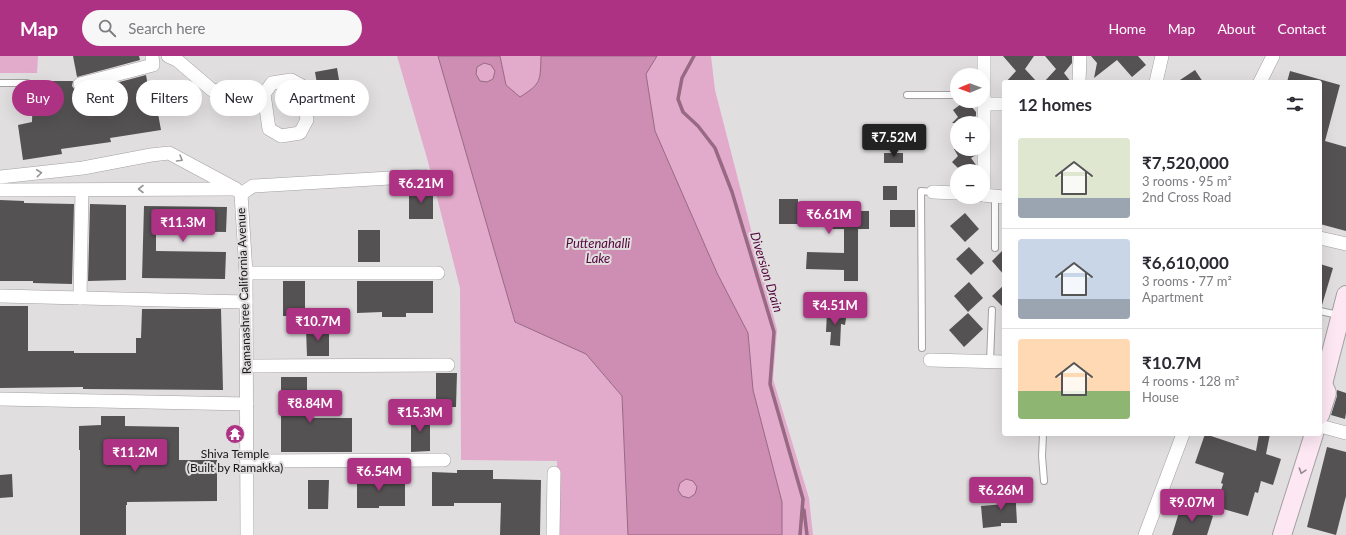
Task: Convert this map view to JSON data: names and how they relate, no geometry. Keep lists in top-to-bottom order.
{
  "streets": {
    "street": ["Ramanashree California Avenue"]
  },
  "water": ["Puttenahalli Lake", "Diversion Drain"],
  "places": {
    "temple": ["Shiva Temple (Built by Ramakka)"]
  },
  "north": "left",
  "page": {
    "header": "Map",
    "search": "Search here",
    "nav": [
      "Home",
      "Map",
      "About",
      "Contact"
    ],
    "map_buttons": ["+", "−"],
    "chip": [
      "Buy",
      "Rent",
      "Filters",
      "New",
      "Apartment"
    ],
    "heading": "12 homes",
    "price": [
      "₹7.52M",
      "₹6.21M",
      "₹6.61M",
      "₹11.3M",
      "₹4.51M",
      "₹10.7M",
      "₹8.84M",
      "₹15.3M",
      "₹11.2M",
      "₹6.54M",
      "₹6.26M",
      "₹9.07M"
    ],
    "list": [
      {
        "name": "₹7,520,000",
        "note": "3 rooms · 95 m² · 2nd Cross Road"
      },
      {
        "name": "₹6,610,000",
        "note": "3 rooms · 77 m² · Apartment"
      },
      {
        "name": "₹10.7M",
        "note": "4 rooms · 128 m² · House"
      }
    ]
  }
}
